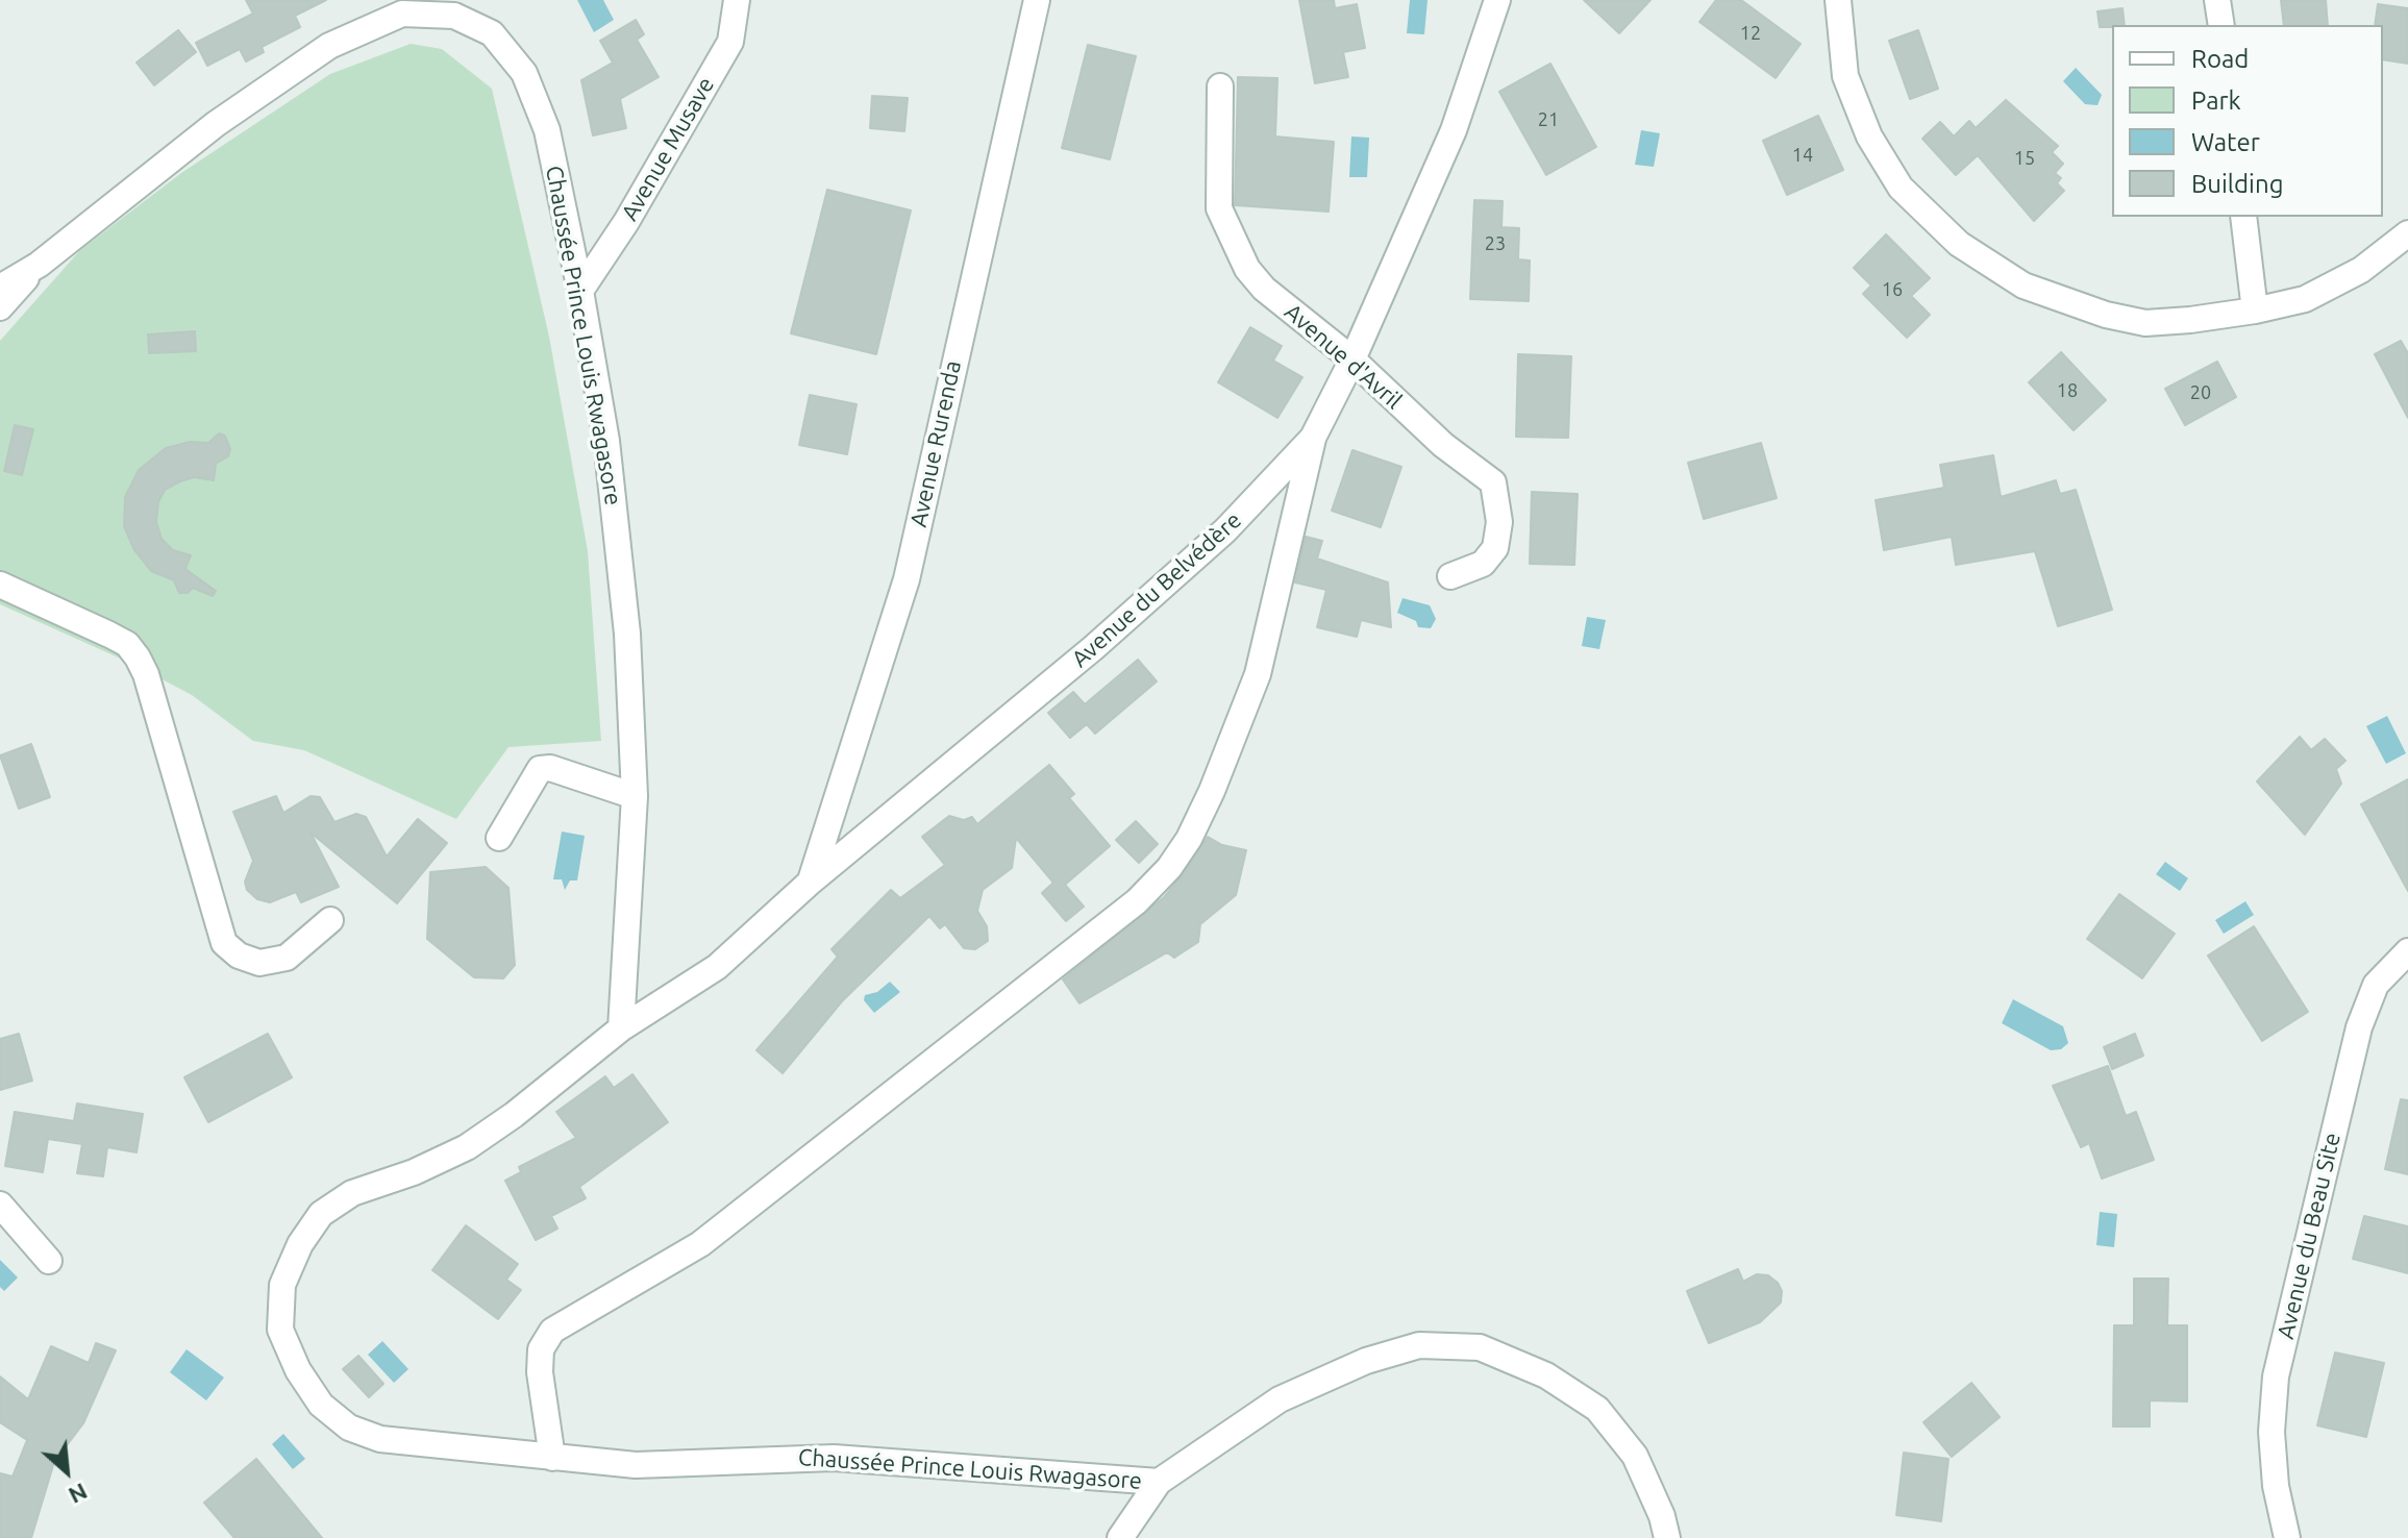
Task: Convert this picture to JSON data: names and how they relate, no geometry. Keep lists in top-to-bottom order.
{
  "streets": {
    "street": [
      "Avenue Musave",
      "Chaussée Prince Louis Rwagasore",
      "Avenue d'Avril",
      "Avenue Rurenda",
      "Avenue du Belvédère",
      "Avenue du Beau Site"
    ]
  },
  "crossings": [
    ["Avenue Musave", "Chaussée Prince Louis Rwagasore"],
    ["Chaussée Prince Louis Rwagasore", "Avenue du Belvédère"],
    ["Avenue d'Avril", "Avenue du Belvédère"],
    ["Avenue Rurenda", "Avenue du Belvédère"]
  ],
  "house_numbers": [
    "12",
    "21",
    "14",
    "15",
    "23",
    "16",
    "18",
    "20"
  ],
  "legend": [
    "Road",
    "Park",
    "Water",
    "Building"
  ],
  "north": "bottom right"
}
